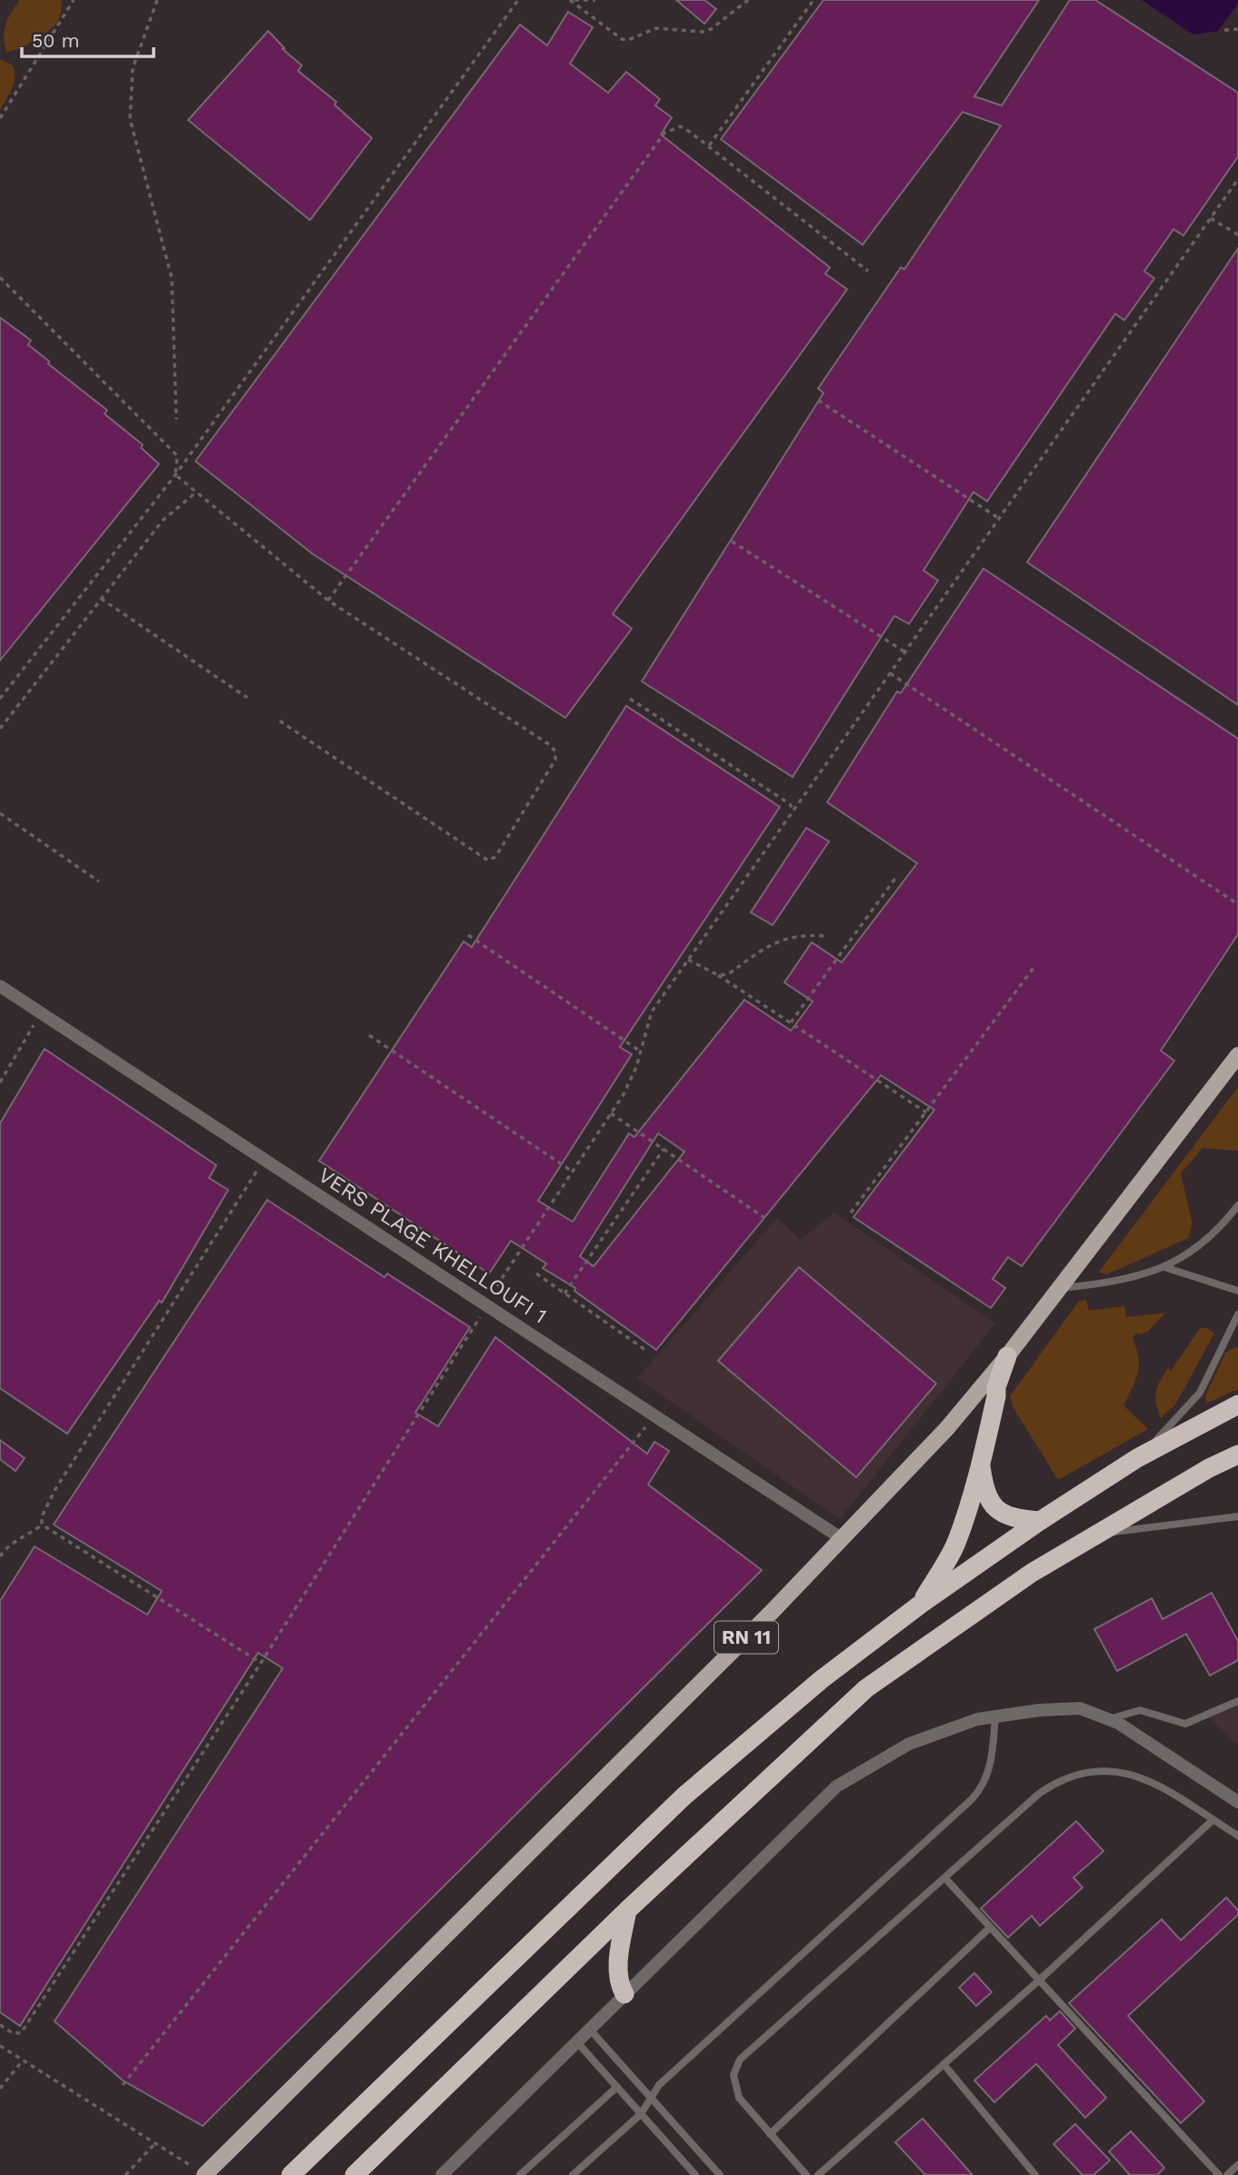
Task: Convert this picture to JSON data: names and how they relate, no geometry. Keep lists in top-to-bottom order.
{
  "streets": {
    "main road": ["RN 11"],
    "street": ["VERS PLAGE KHELLOUFI 1"]
  },
  "crossings": [
    ["VERS PLAGE KHELLOUFI 1", "RN 11"]
  ],
  "scale_bar": "50 m"
}
